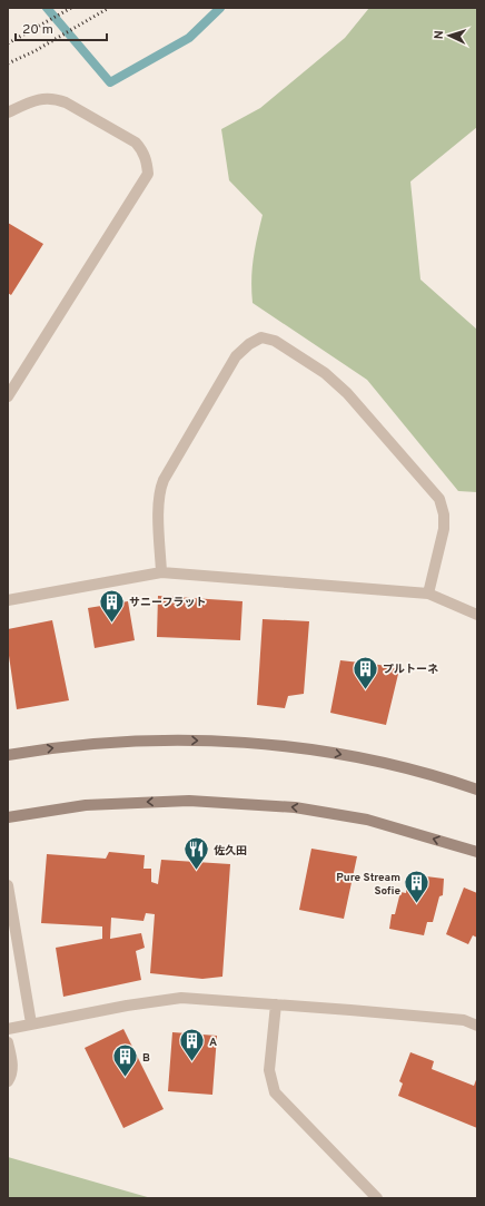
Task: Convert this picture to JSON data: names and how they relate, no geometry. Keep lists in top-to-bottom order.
{
  "places": {
    "building": [
      "サニーフラット",
      "プルトーネ",
      "Pure Stream Sofie",
      "A",
      "B"
    ],
    "restaurant": ["佐久田"]
  },
  "scale_bar": "20 m",
  "north": "left"
}
